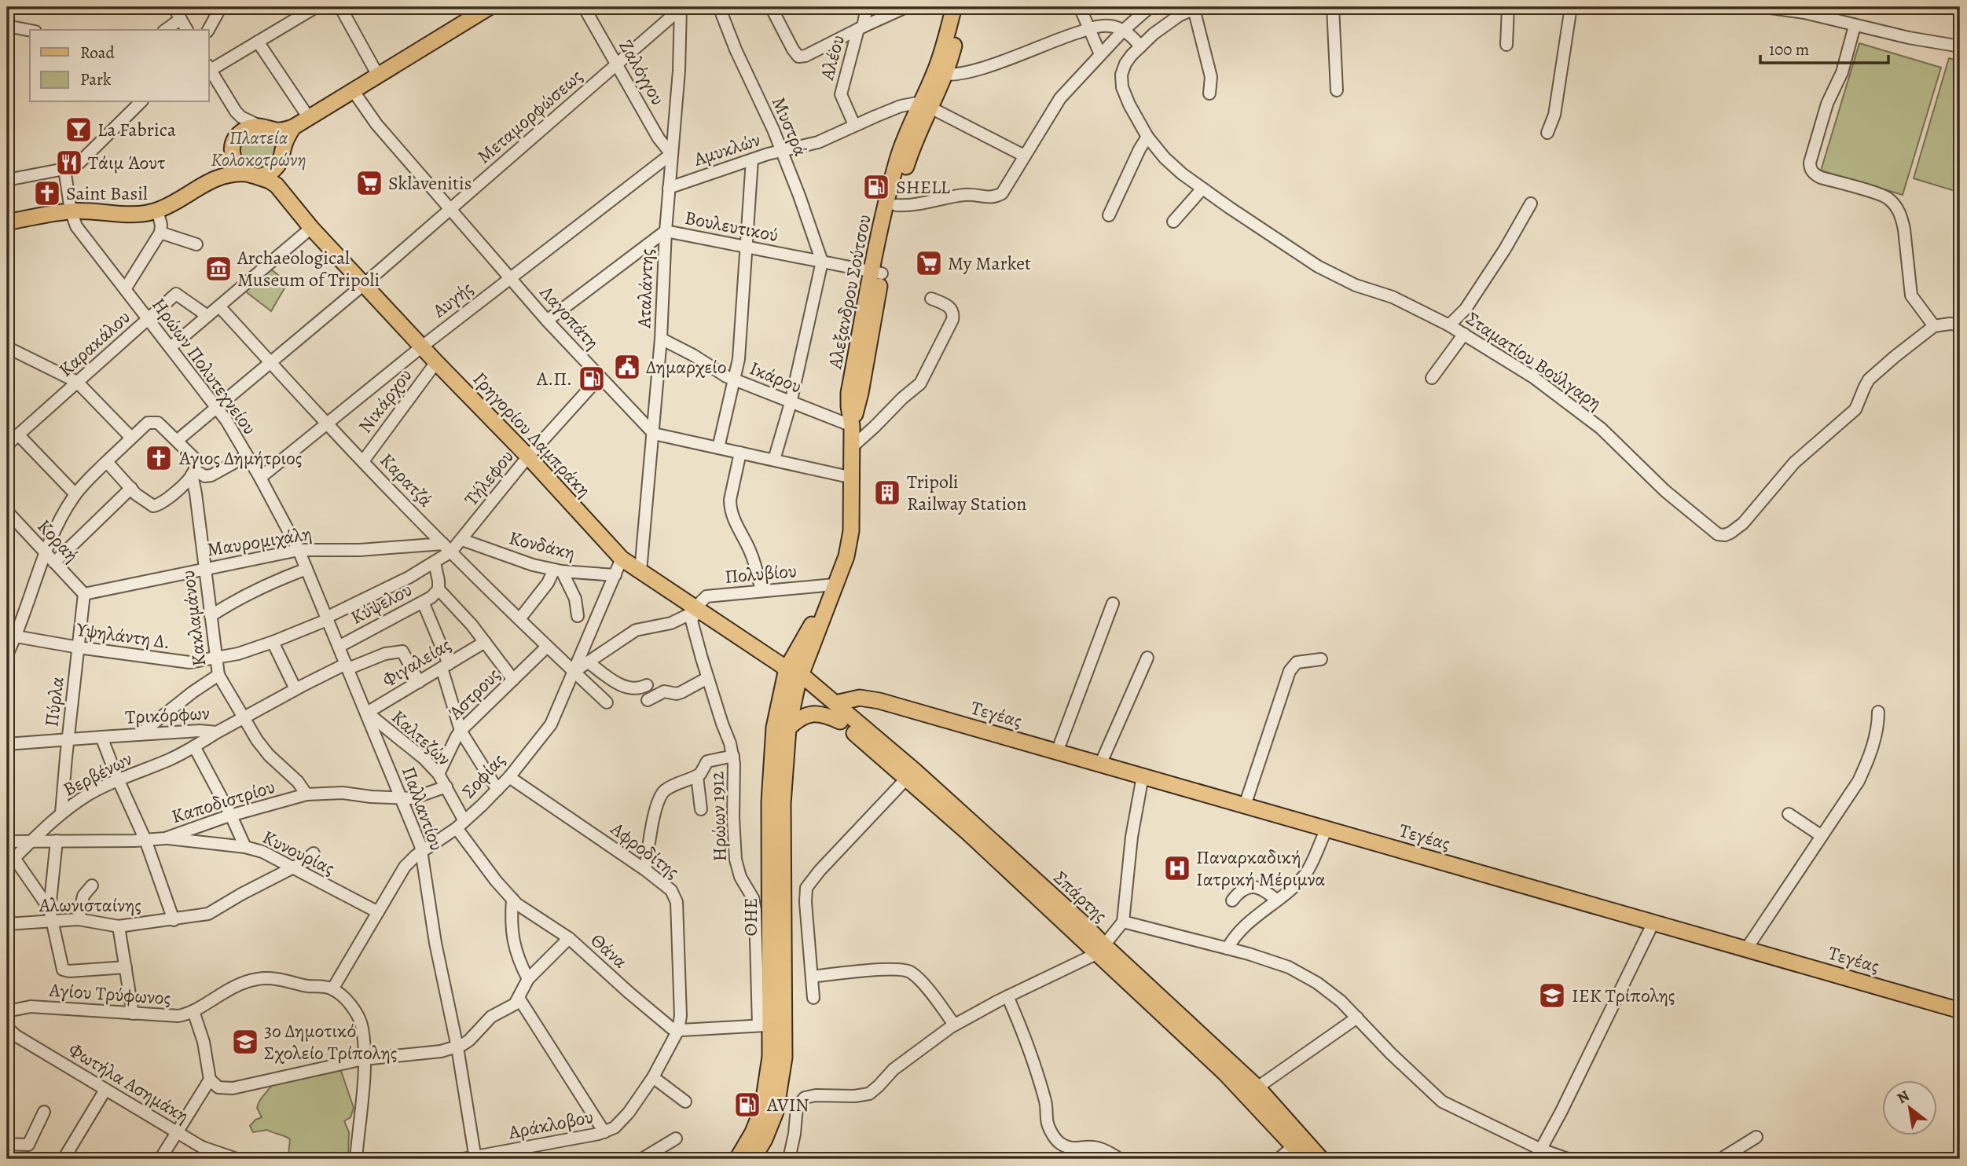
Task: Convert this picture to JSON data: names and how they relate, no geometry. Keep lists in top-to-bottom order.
{
  "streets": {
    "main road": [
      "Αλεξανδρου Σούτσου",
      "Γρηγορίου Λαμπράκη",
      "Τεγέας",
      "Σπάρτης",
      "ΟΗΕ"
    ],
    "street": [
      "Αλέου",
      "Ζαλόγγου",
      "Μεταμορφώσεως",
      "Μυστρά",
      "Αμυκλών",
      "Βουλευτικού",
      "Αταλάντης",
      "Αυγής",
      "Λαγοπάτη",
      "Καρακάλου",
      "Σταματίου Βούλγαρη",
      "Ηρώων Πολυτεχνείου",
      "Ικάρου",
      "Νικάρχου",
      "Τήλεφου",
      "Καρατζά",
      "Κοραή",
      "Μαυρομιχάλη",
      "Κονδάκη",
      "Πολυβίου",
      "Κύψελου",
      "Κακλαμάνου",
      "Υψηλάντη Δ.",
      "Φιγαλείας",
      "Άστρους",
      "Πύρλα",
      "Τρικόρφων",
      "Καλτεζών",
      "Βερβένων",
      "Σοφίας",
      "Καποδιστρίου",
      "Παλλαντίου",
      "Ηρώων 1912",
      "Αφροδίτης",
      "Κυνουρίας",
      "Αλωνισταίνης",
      "Θάνα",
      "Αγίου Τρύφωνος",
      "Φωτήλα Ασημάκη",
      "Αράκλοβου"
    ]
  },
  "crossings": [
    ["Αλέου", "Αμυκλών"],
    ["Ζαλόγγου", "Μεταμορφώσεως"],
    ["Ζαλόγγου", "Αταλάντης"],
    ["Ζαλόγγου", "Αυγής"],
    ["Μεταμορφώσεως", "Αταλάντης"],
    ["Μεταμορφώσεως", "Λαγοπάτη"],
    ["Μεταμορφώσεως", "Ηρώων Πολυτεχνείου"],
    ["Μεταμορφώσεως", "Γρηγορίου Λαμπράκη"],
    ["Μεταμορφώσεως", "Καρατζά"],
    ["Μεταμορφώσεως", "Κακλαμάνου"],
    ["Μυστρά", "Αμυκλών"],
    ["Μυστρά", "Βουλευτικού"],
    ["Αμυκλών", "Αταλάντης"],
    ["Αμυκλών", "Αλεξανδρου Σούτσου"],
    ["Βουλευτικού", "Αταλάντης"],
    ["Βουλευτικού", "Αλεξανδρου Σούτσου"],
    ["Βουλευτικού", "Λαγοπάτη"],
    ["Αταλάντης", "Αυγής"],
    ["Αταλάντης", "Λαγοπάτη"],
    ["Αταλάντης", "Ικάρου"],
    ["Αταλάντης", "Γρηγορίου Λαμπράκη"],
    ["Αλεξανδρου Σούτσου", "Ικάρου"],
    ["Αλεξανδρου Σούτσου", "Γρηγορίου Λαμπράκη"],
    ["Αλεξανδρου Σούτσου", "Πολυβίου"],
    ["Αλεξανδρου Σούτσου", "Σπάρτης"],
    ["Αλεξανδρου Σούτσου", "ΟΗΕ"],
    ["Αυγής", "Λαγοπάτη"],
    ["Αυγής", "Ηρώων Πολυτεχνείου"],
    ["Αυγής", "Γρηγορίου Λαμπράκη"],
    ["Αυγής", "Καρατζά"],
    ["Λαγοπάτη", "Τήλεφου"],
    ["Καρακάλου", "Ηρώων Πολυτεχνείου"],
    ["Ηρώων Πολυτεχνείου", "Μαυρομιχάλη"],
    ["Ηρώων Πολυτεχνείου", "Παλλαντίου"],
    ["Νικάρχου", "Γρηγορίου Λαμπράκη"],
    ["Νικάρχου", "Καρατζά"],
    ["Γρηγορίου Λαμπράκη", "Τήλεφου"],
    ["Γρηγορίου Λαμπράκη", "Πολυβίου"],
    ["Γρηγορίου Λαμπράκη", "Σοφίας"],
    ["Γρηγορίου Λαμπράκη", "Ηρώων 1912"],
    ["Γρηγορίου Λαμπράκη", "Σπάρτης"],
    ["Γρηγορίου Λαμπράκη", "ΟΗΕ"],
    ["Τήλεφου", "Καρατζά"],
    ["Τήλεφου", "Μαυρομιχάλη"],
    ["Τήλεφου", "Κονδάκη"],
    ["Τήλεφου", "Υψηλάντη Δ."],
    ["Καρατζά", "Μαυρομιχάλη"],
    ["Καρατζά", "Υψηλάντη Δ."],
    ["Καρατζά", "Άστρους"],
    ["Καρατζά", "Σοφίας"],
    ["Κοραή", "Μαυρομιχάλη"],
    ["Κοραή", "Πύρλα"],
    ["Μαυρομιχάλη", "Κακλαμάνου"],
    ["Μαυρομιχάλη", "Υψηλάντη Δ."],
    ["Μαυρομιχάλη", "Πύρλα"],
    ["Μαυρομιχάλη", "Παλλαντίου"],
    ["Κονδάκη", "Σοφίας"],
    ["Πολυβίου", "Ηρώων 1912"],
    ["Κύψελου", "Παλλαντίου"],
    ["Κακλαμάνου", "Υψηλάντη Δ."],
    ["Κακλαμάνου", "Τρικόρφων"],
    ["Κακλαμάνου", "Καποδιστρίου"],
    ["Υψηλάντη Δ.", "Πύρλα"],
    ["Υψηλάντη Δ.", "Παλλαντίου"],
    ["Φιγαλείας", "Τρικόρφων"],
    ["Φιγαλείας", "Καλτεζών"],
    ["Φιγαλείας", "Παλλαντίου"],
    ["Άστρους", "Καλτεζών"],
    ["Πύρλα", "Τρικόρφων"],
    ["Πύρλα", "Βερβένων"],
    ["Τεγέας", "Σπάρτης"],
    ["Τρικόρφων", "Βερβένων"],
    ["Τρικόρφων", "Παλλαντίου"],
    ["Καλτεζών", "Σοφίας"],
    ["Καλτεζών", "Καποδιστρίου"],
    ["Καλτεζών", "Παλλαντίου"],
    ["Καλτεζών", "Θάνα"],
    ["Βερβένων", "Καποδιστρίου"],
    ["Βερβένων", "Κυνουρίας"],
    ["Σοφίας", "Παλλαντίου"],
    ["Σοφίας", "Αφροδίτης"],
    ["Σοφίας", "Κυνουρίας"],
    ["Σοφίας", "Θάνα"],
    ["Σοφίας", "Αγίου Τρύφωνος"],
    ["Καποδιστρίου", "Παλλαντίου"],
    ["Καποδιστρίου", "Κυνουρίας"],
    ["Παλλαντίου", "Αράκλοβου"],
    ["Ηρώων 1912", "ΟΗΕ"],
    ["Αφροδίτης", "Θάνα"],
    ["Αφροδίτης", "Αράκλοβου"],
    ["Κυνουρίας", "Αλωνισταίνης"],
    ["Σπάρτης", "ΟΗΕ"],
    ["Θάνα", "Αράκλοβου"]
  ],
  "parks": ["Πλατεία Κολοκοτρώνη"],
  "places": {
    "bar": ["La Fabrica"],
    "restaurant": ["Τάιμ Άουτ"],
    "supermarket": ["Sklavenitis", "My Market"],
    "fuel station": ["SHELL", "Α.Π.", "AVIN"],
    "church": ["Saint Basil", "Άγιος Δημήτριος"],
    "museum": ["Archaeological Museum of Tripoli"],
    "public building": ["Δημαρχείο"],
    "building": ["Tripoli Railway Station"],
    "hospital": ["Παναρκαδική Ιατρική Μέριμνα"],
    "school or university": ["ΙΕΚ Τρίπολης", "3ο Δημοτικό Σχολείο Τρίπολης"]
  },
  "legend": ["Road", "Park"],
  "scale_bar": "100 m",
  "north": "top left"
}
